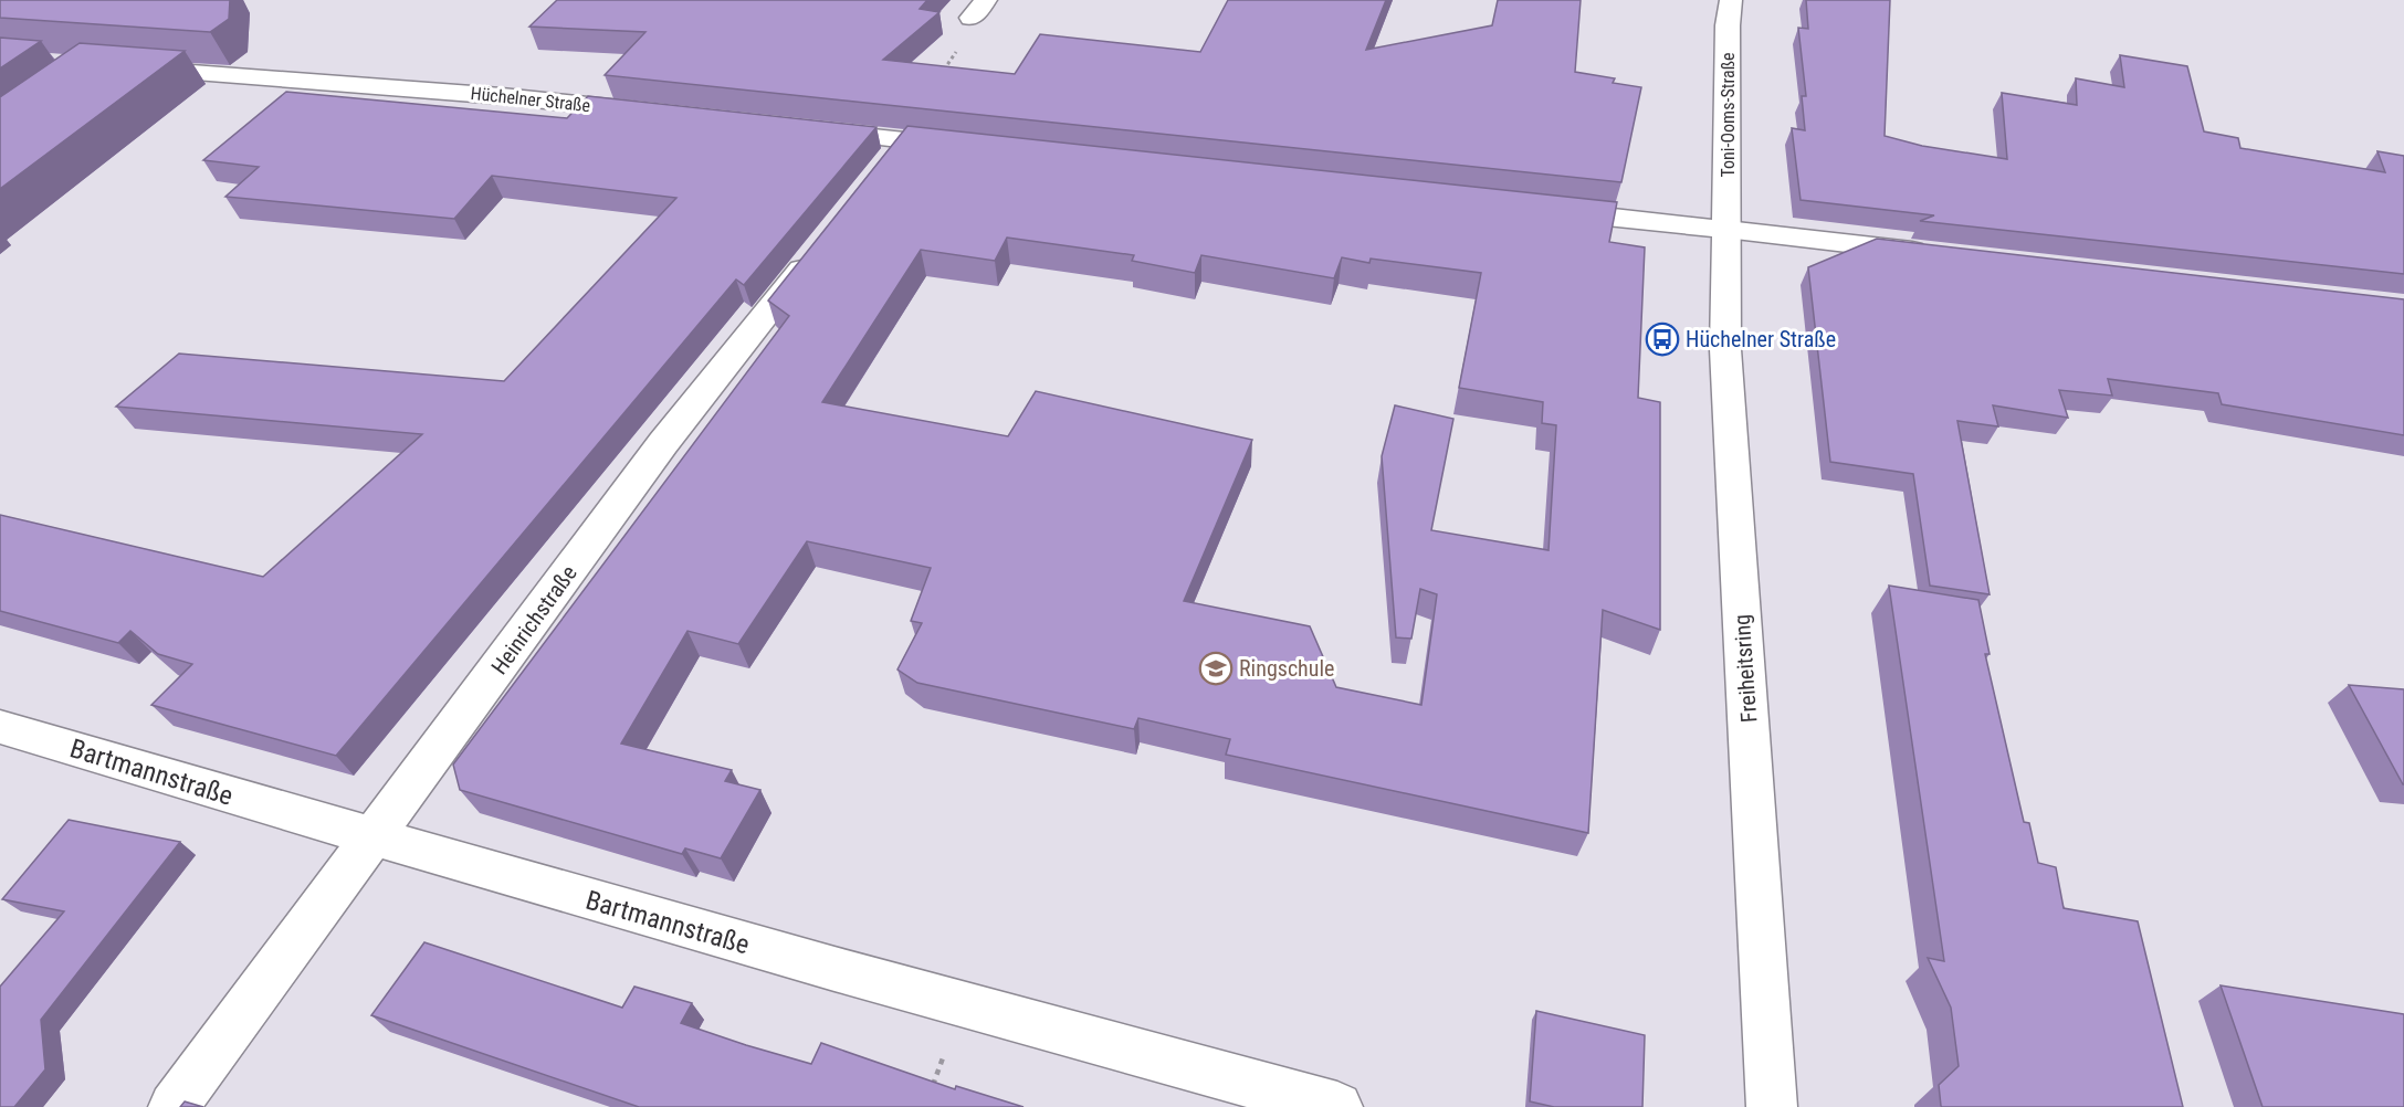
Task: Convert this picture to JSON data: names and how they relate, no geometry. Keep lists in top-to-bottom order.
{
  "streets": {
    "street": [
      "Hüchelner Straße",
      "Toni-Ooms-Straße",
      "Heinrichstraße",
      "Freiheitsring",
      "Bartmannstraße"
    ]
  },
  "crossings": [
    ["Toni-Ooms-Straße", "Freiheitsring"],
    ["Heinrichstraße", "Bartmannstraße"]
  ],
  "places": {
    "bus stop": ["Hüchelner Straße"],
    "school or university": ["Ringschule"]
  }
}
